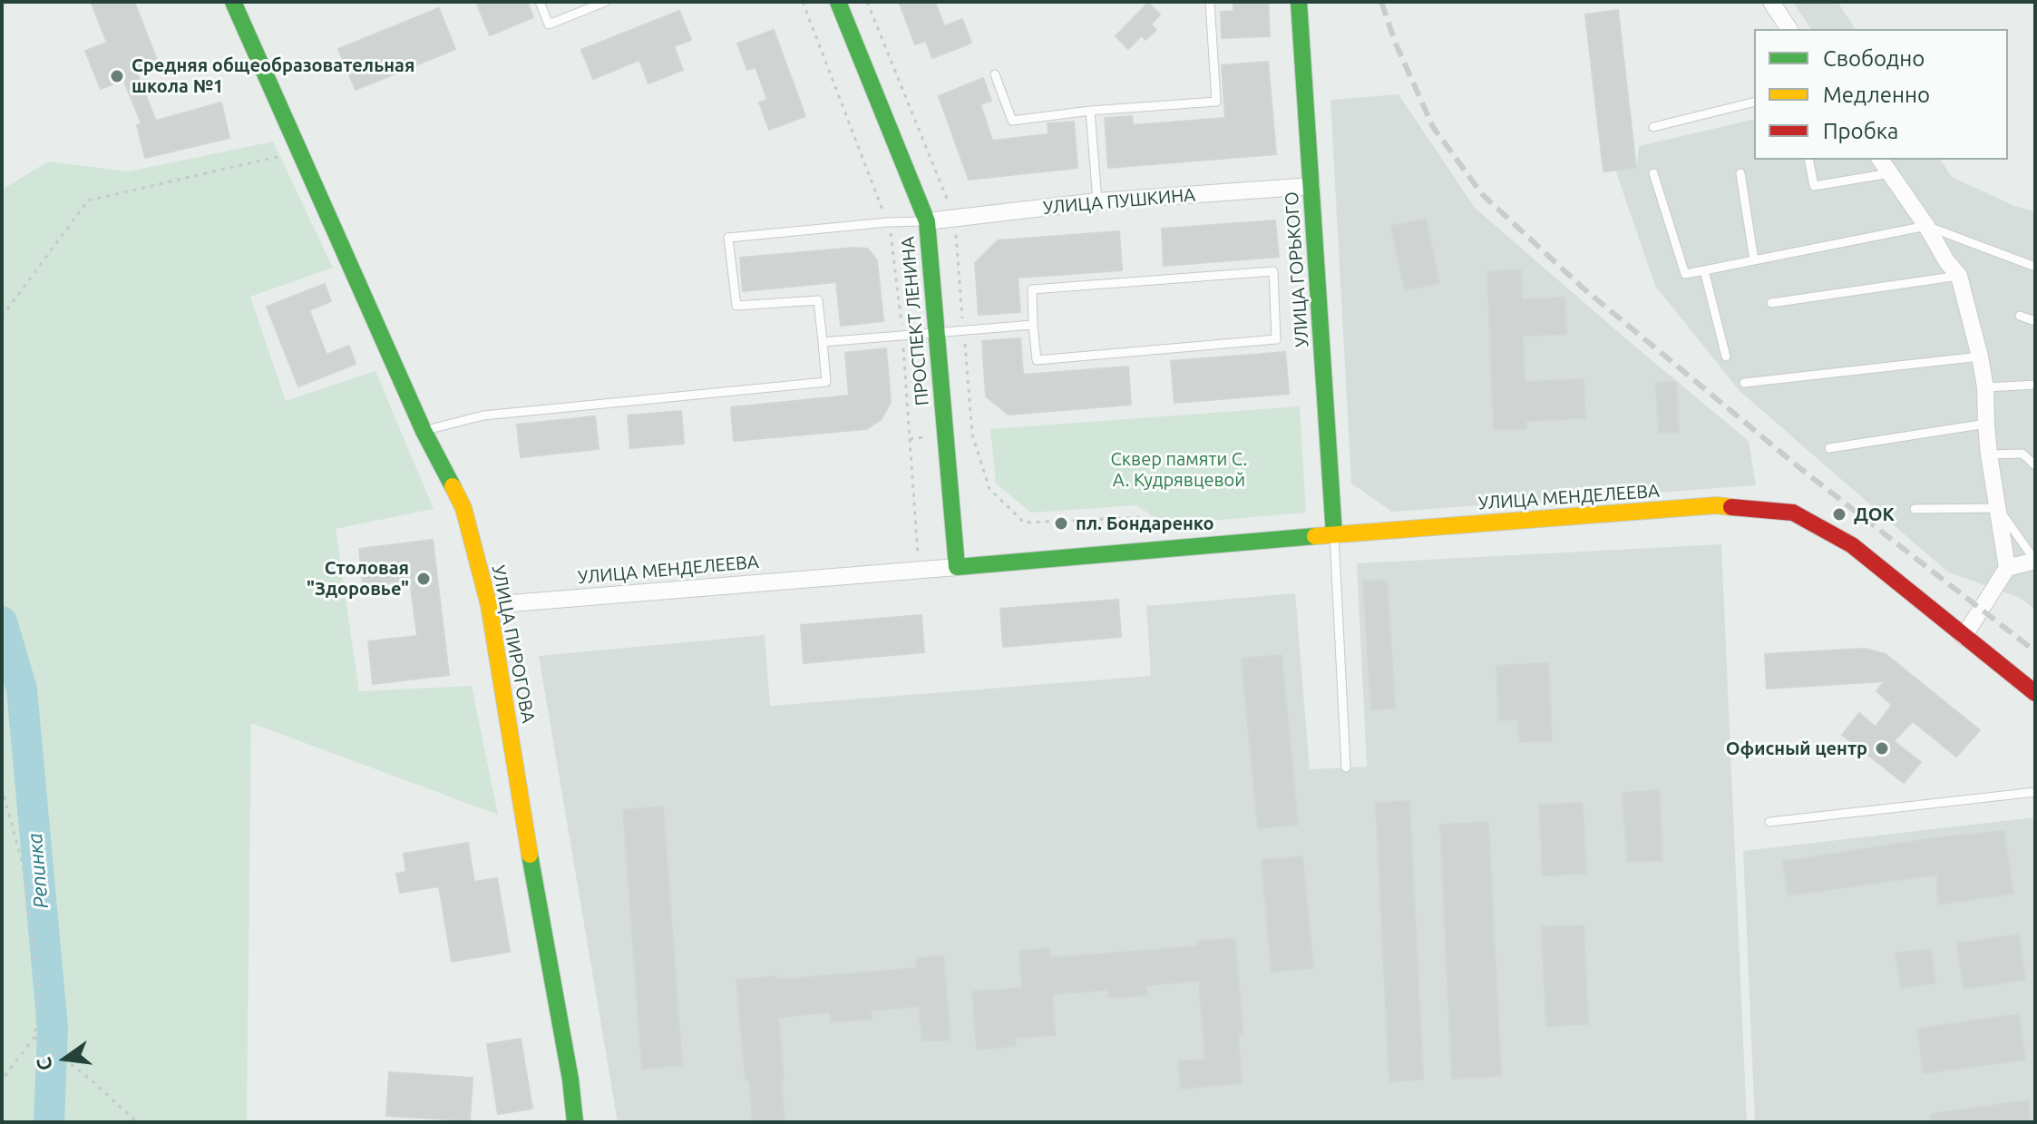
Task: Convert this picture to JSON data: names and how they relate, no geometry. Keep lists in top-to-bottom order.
{
  "streets": {
    "main road": [
      "УЛИЦА ГОРЬКОГО",
      "ПРОСПЕКТ ЛЕНИНА",
      "УЛИЦА МЕНДЕЛЕЕВА",
      "УЛИЦА ПИРОГОВА"
    ],
    "street": ["УЛИЦА ПУШКИНА"]
  },
  "crossings": [
    ["УЛИЦА ПУШКИНА", "УЛИЦА ГОРЬКОГО"],
    ["УЛИЦА ПУШКИНА", "ПРОСПЕКТ ЛЕНИНА"],
    ["УЛИЦА ГОРЬКОГО", "УЛИЦА МЕНДЕЛЕЕВА"],
    ["ПРОСПЕКТ ЛЕНИНА", "УЛИЦА МЕНДЕЛЕЕВА"],
    ["УЛИЦА МЕНДЕЛЕЕВА", "УЛИЦА ПИРОГОВА"]
  ],
  "water": ["Репинка"],
  "parks": ["Сквер памяти С. А. Кудрявцевой"],
  "places": [
    "Средняя общеобразовательная школа №1",
    "ДОК",
    "пл. Бондаренко",
    "Столовая \"Здоровье\"",
    "Офисный центр"
  ],
  "legend": ["Свободно", "Медленно", "Пробка"],
  "north": "left"
}
